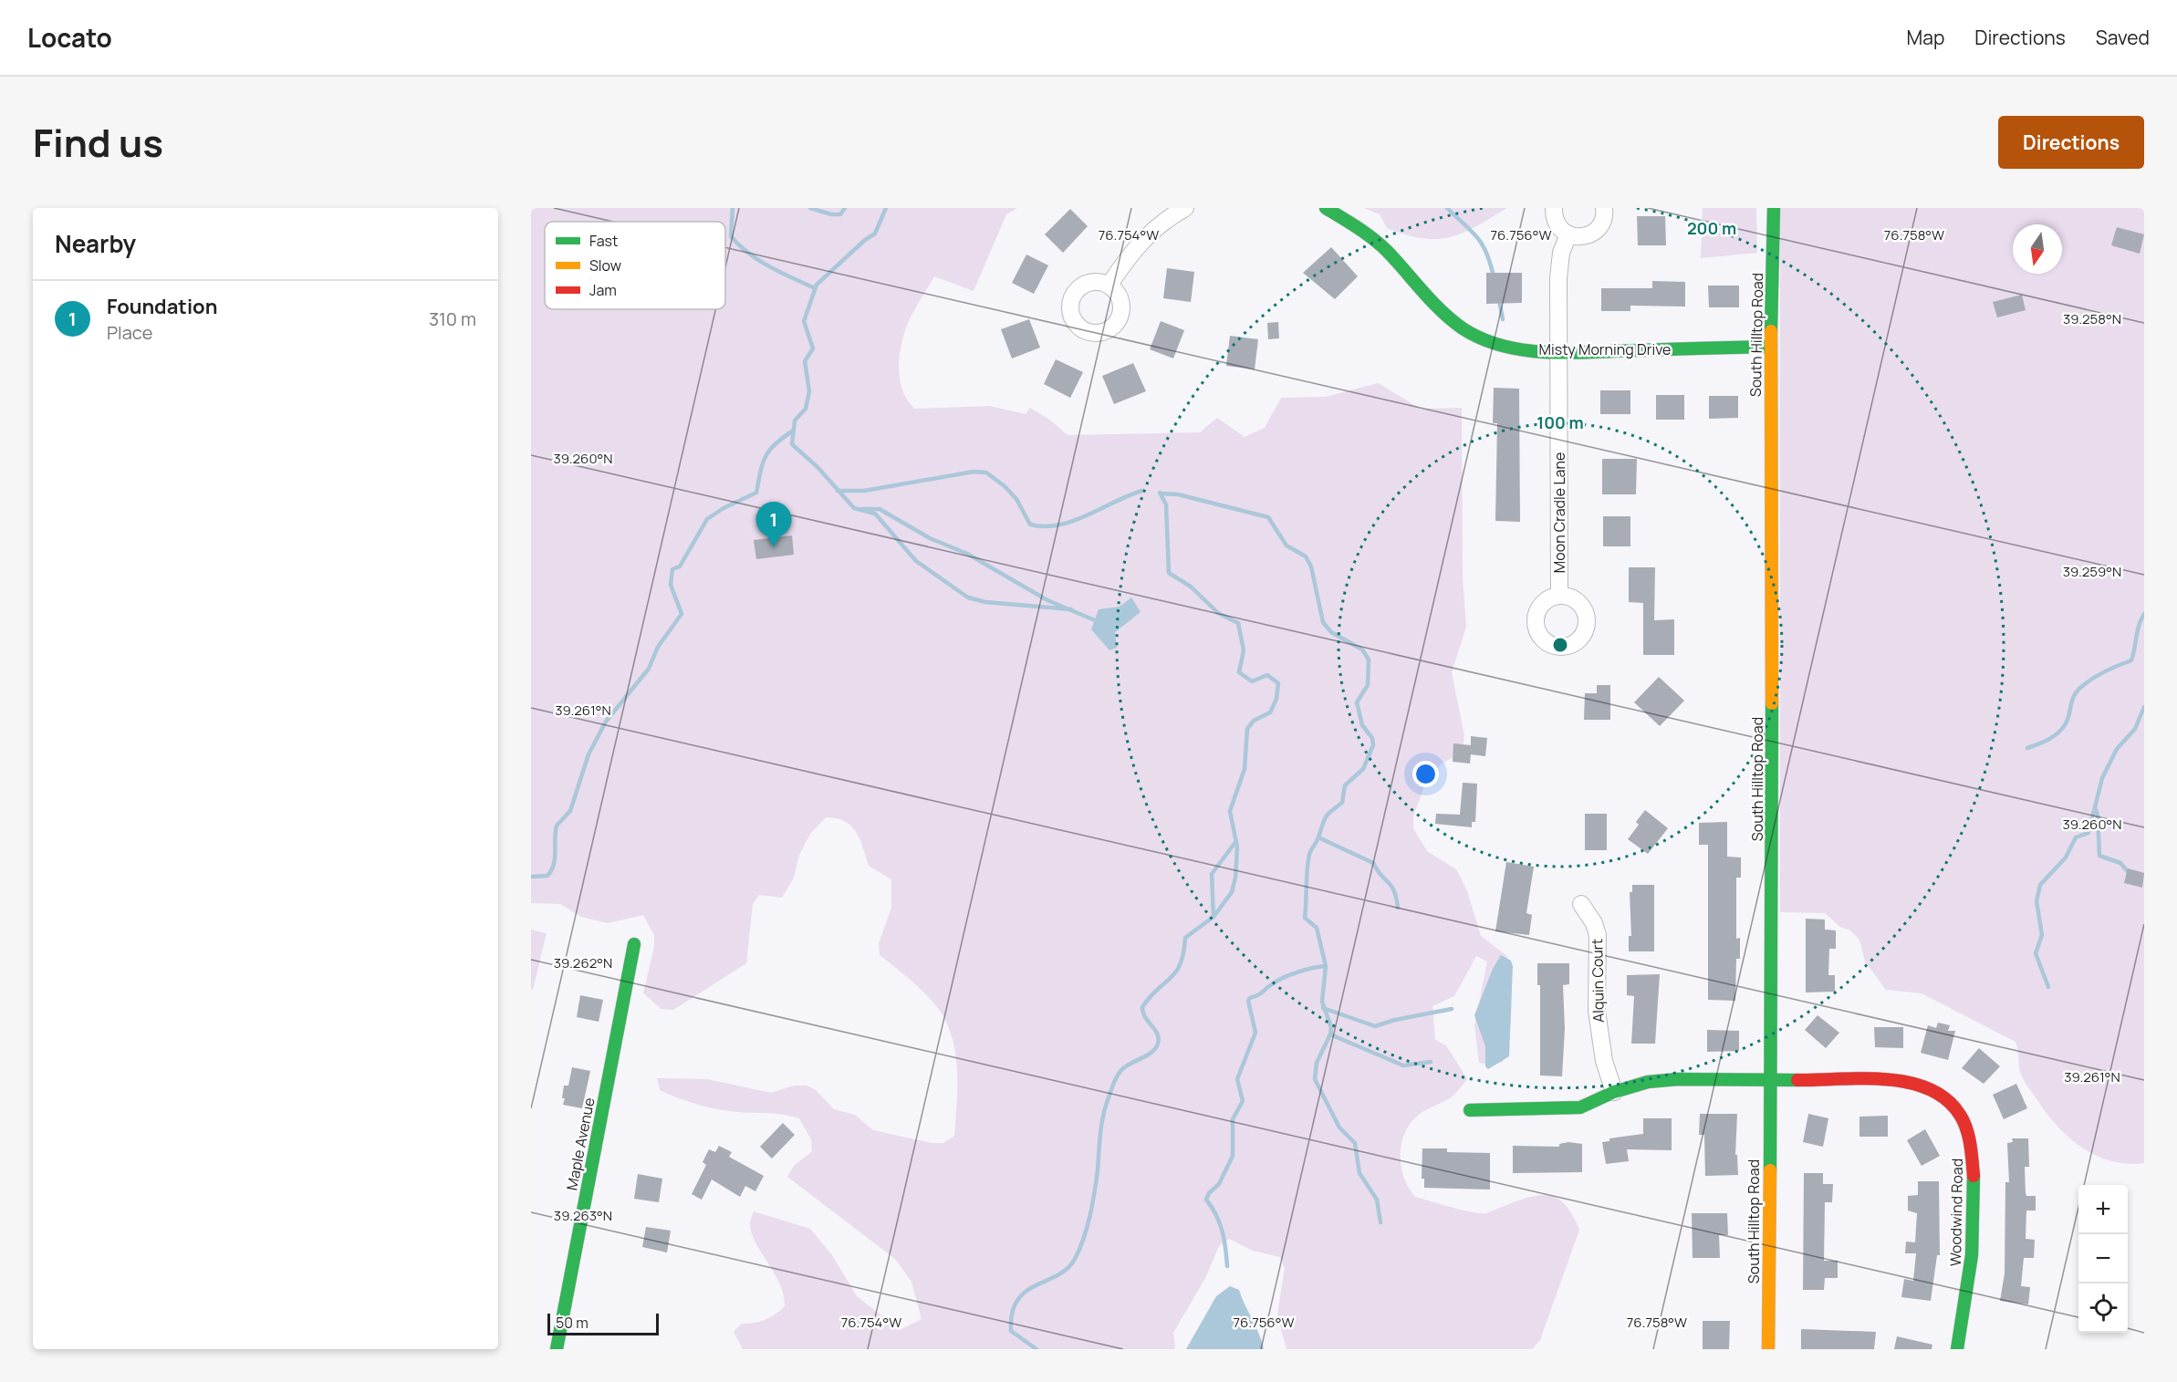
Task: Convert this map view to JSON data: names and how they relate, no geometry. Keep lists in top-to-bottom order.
{
  "streets": {
    "street": [
      "South Hilltop Road",
      "Misty Morning Drive",
      "Moon Cradle Lane",
      "Alquin Court",
      "Maple Avenue",
      "Woodwind Road"
    ]
  },
  "crossings": [
    ["South Hilltop Road", "Misty Morning Drive"],
    ["South Hilltop Road", "Woodwind Road"],
    ["Misty Morning Drive", "Moon Cradle Lane"],
    ["Alquin Court", "Woodwind Road"]
  ],
  "legend": ["Fast", "Slow", "Jam"],
  "scale_bar": "50 m",
  "north": "bottom",
  "page": {
    "header": "Locato",
    "nav": ["Map", "Directions", "Saved"],
    "title": "Find us",
    "buttons": "Directions",
    "heading": "Nearby",
    "list": [
      {
        "mark": "1",
        "name": "Foundation",
        "note": "Place",
        "value": "310 m"
      }
    ],
    "pins": "1",
    "map_buttons": ["+", "−"],
    "scale": "50 m"
  },
  "coordinates": [
    "76.754°W",
    "76.756°W",
    "76.758°W",
    "39.258°N",
    "39.260°N",
    "39.259°N",
    "39.261°N",
    "39.262°N",
    "39.263°N"
  ],
  "rings": ["200 m", "100 m"]
}
